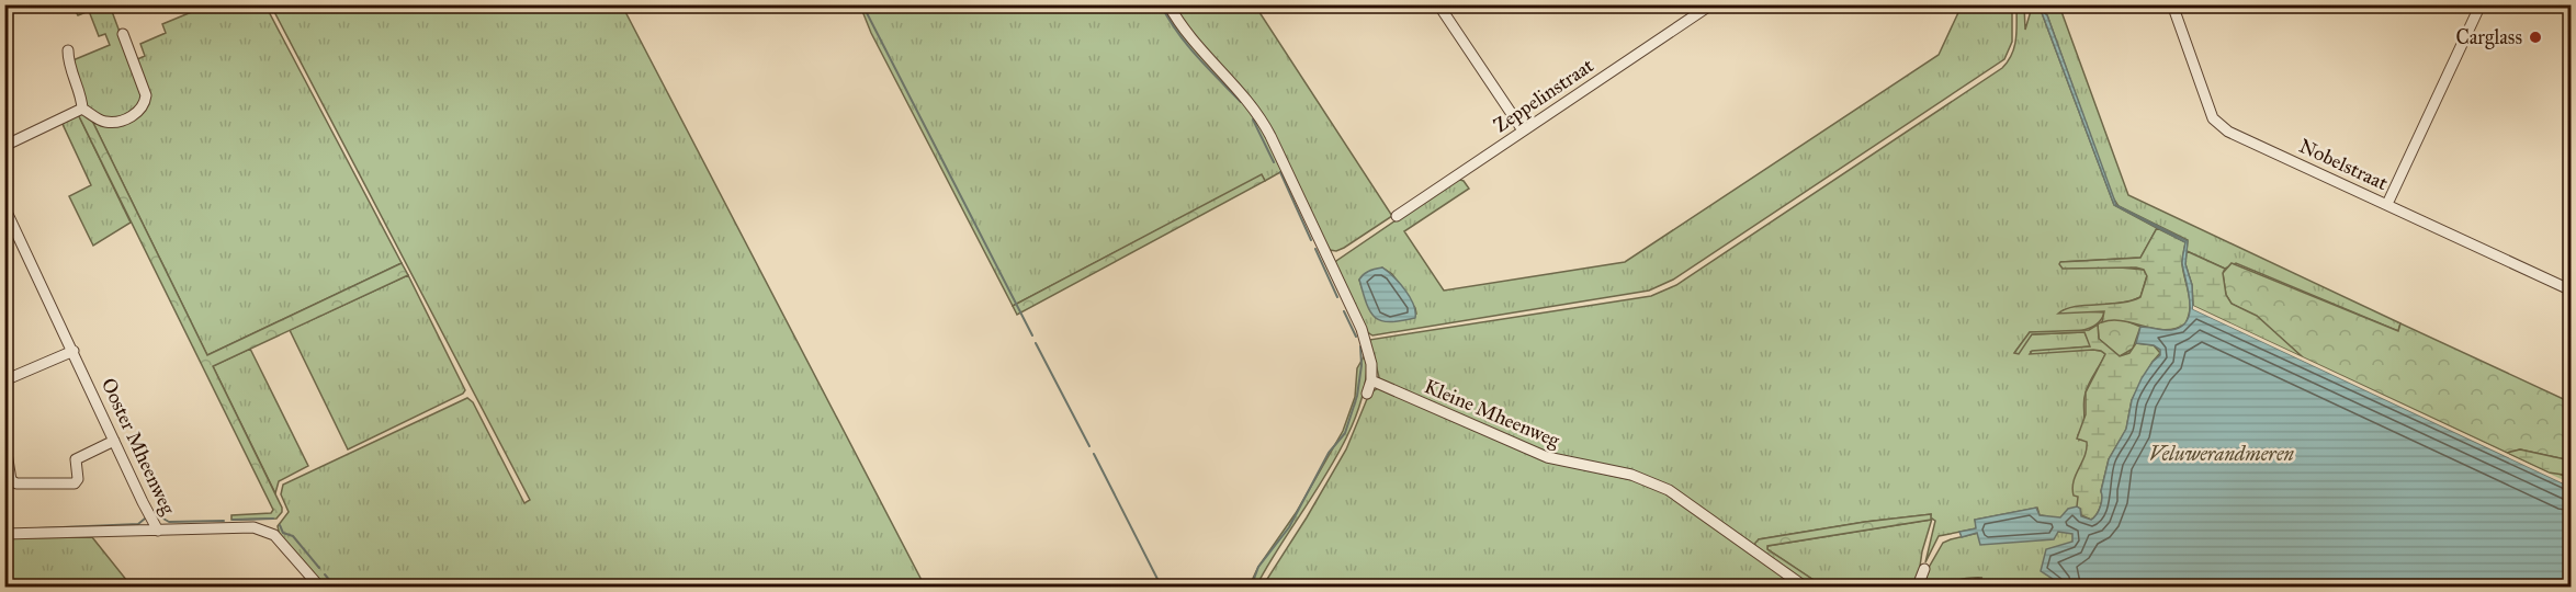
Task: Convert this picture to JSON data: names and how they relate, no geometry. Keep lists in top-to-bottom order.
{
  "streets": {
    "street": [
      "Zeppelinstraat",
      "Nobelstraat",
      "Kleine Mheenweg",
      "Ooster Mheenweg"
    ]
  },
  "parks": ["Veluwerandmeren"],
  "places": ["Carglass"]
}
